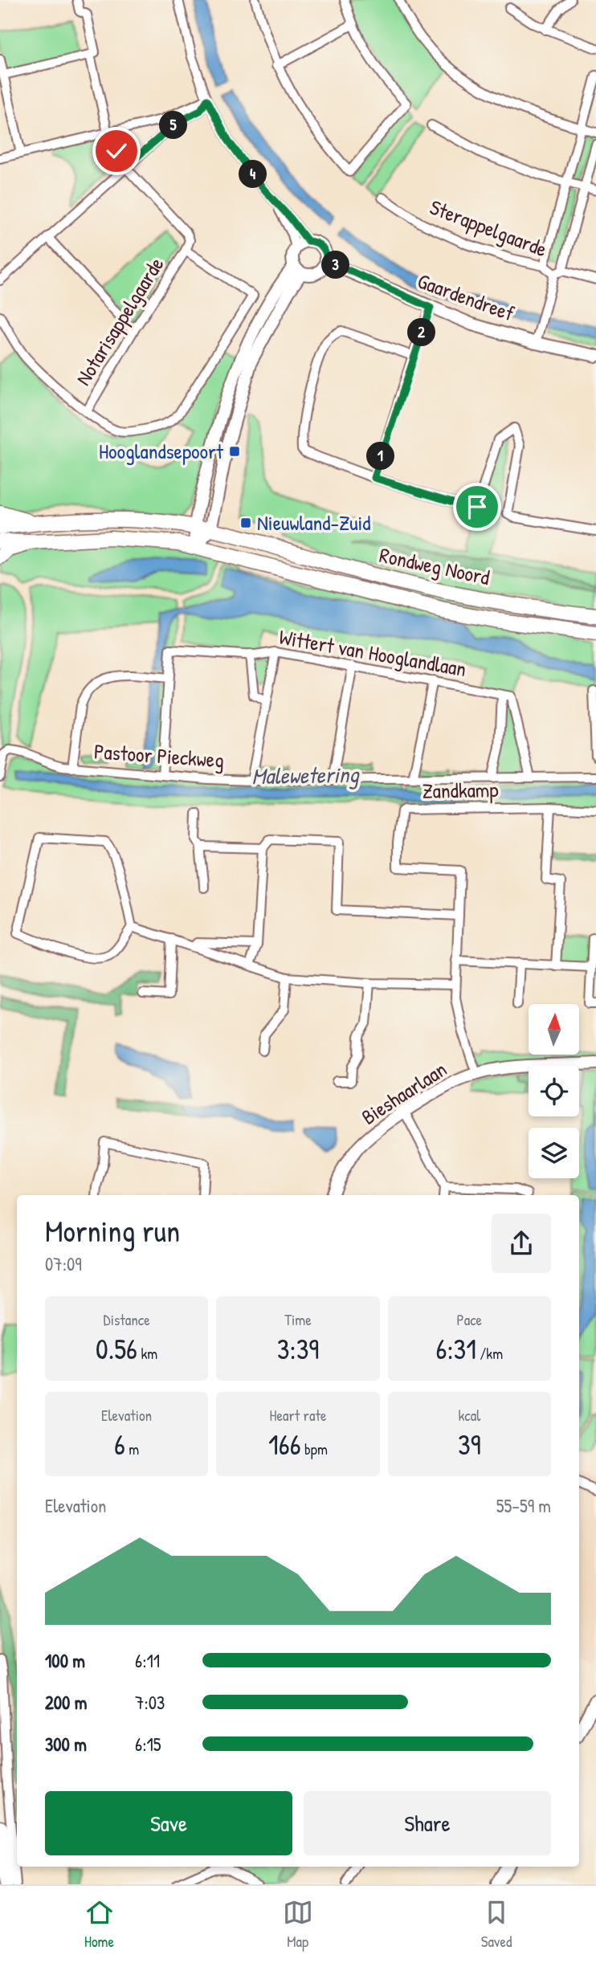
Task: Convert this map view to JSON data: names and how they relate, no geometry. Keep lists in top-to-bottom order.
{
  "streets": {
    "main road": ["Rondweg Noord"],
    "street": [
      "Sterappelgaarde",
      "Gaardendreef",
      "Notarisappelgaarde",
      "Wittert van Hooglandlaan",
      "Pastoor Pieckweg",
      "Zandkamp",
      "Bieshaarlaan"
    ]
  },
  "crossings": [
    ["Zandkamp", "Bieshaarlaan"]
  ],
  "water": ["Malewetering"],
  "places": {
    "transit": ["Hooglandsepoort", "Nieuwland-Zuid"]
  },
  "north": "top",
  "page": {
    "pins": [
      "5",
      "4",
      "3",
      "2",
      "1"
    ],
    "heading": ["Morning run", "07:09"],
    "stats": [
      ["Distance", "0.56 km"],
      ["Time", "3:39"],
      ["Pace", "6:31 /km"],
      ["Elevation", "6 m"],
      ["Heart rate", "166 bpm"],
      ["kcal", "39"]
    ],
    "chart": ["Elevation", "55–59 m"],
    "list": [
      {
        "name": "100 m",
        "note": "6:11"
      },
      {
        "name": "200 m",
        "note": "7:03"
      },
      {
        "name": "300 m",
        "note": "6:15"
      }
    ],
    "buttons": ["Save", "Share"],
    "tabs": ["Home", "Map", "Saved"]
  }
}
